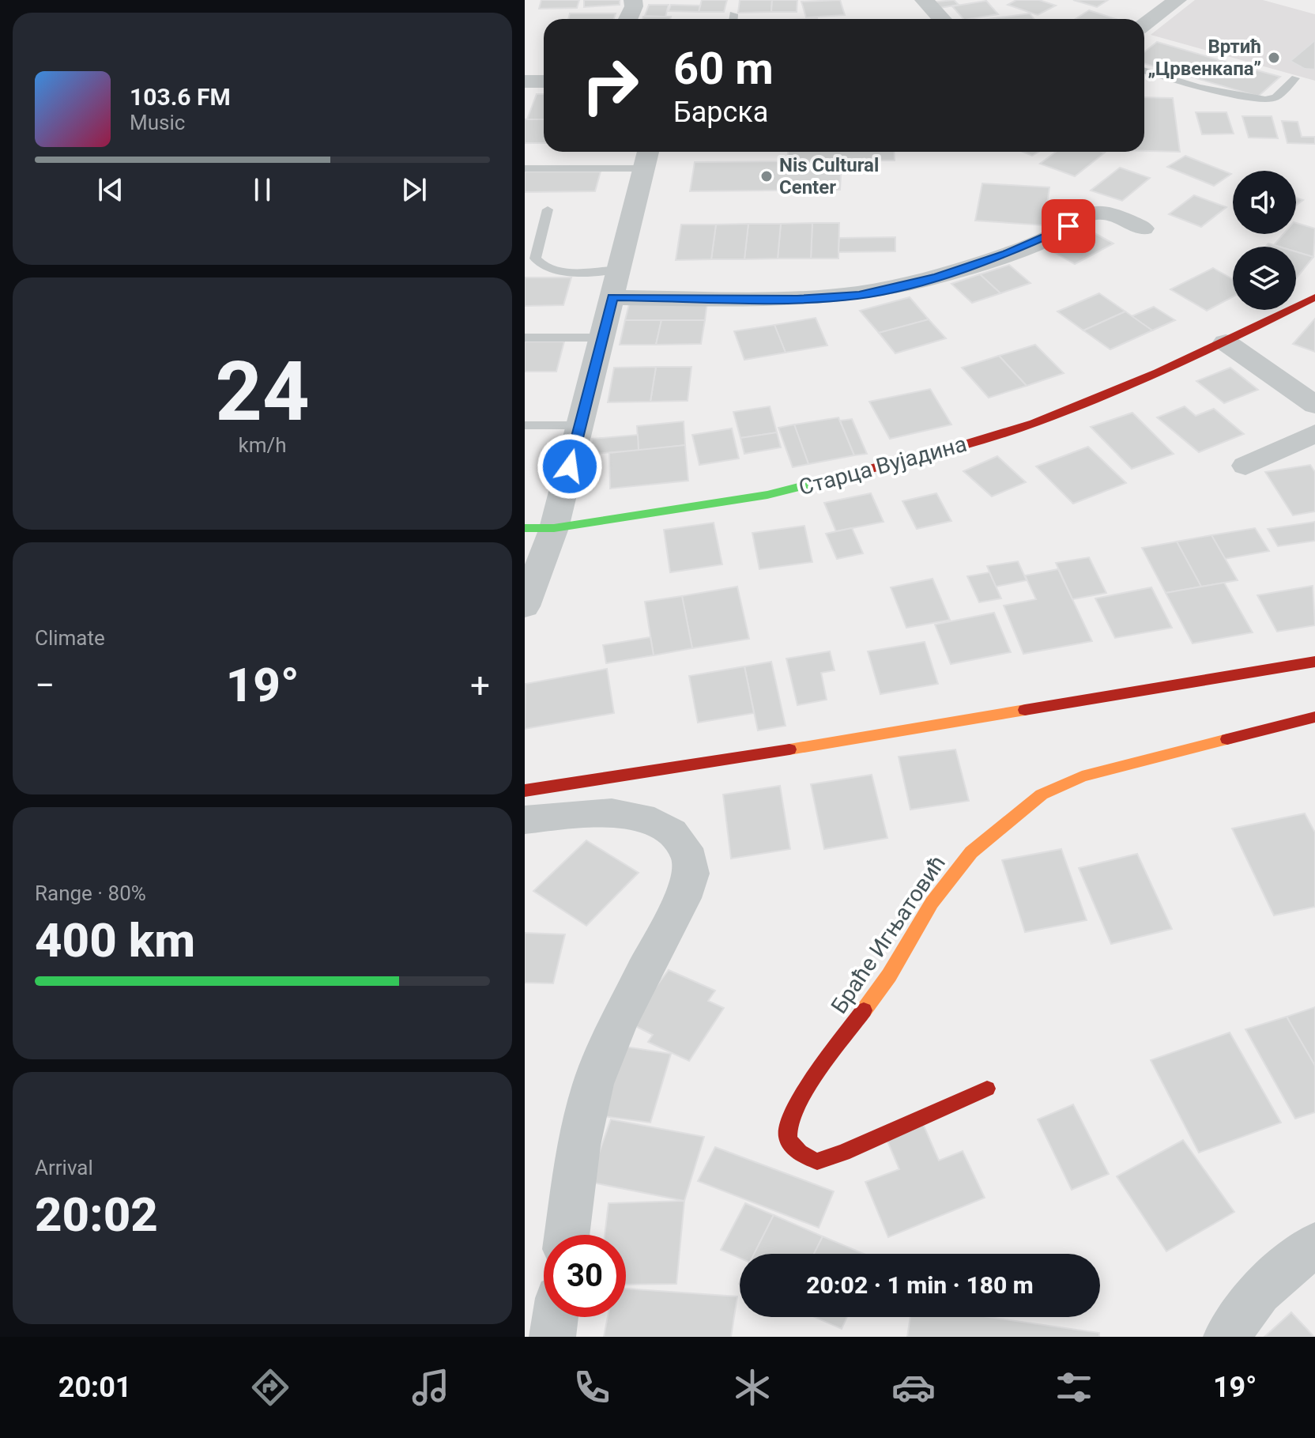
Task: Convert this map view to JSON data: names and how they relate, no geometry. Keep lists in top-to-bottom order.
{
  "streets": {
    "street": ["Старца Вујадина", "Браће Игњатовић"]
  },
  "places": ["Вртић „Црвенкапа”", "Nis Cultural Center"],
  "page": {
    "turn": ["60 m", "Барска"],
    "song": ["103.6 FM", "Music"],
    "tile": [
      ["24", "km/h"],
      "Climate",
      ["Range · 80%", "400 km"],
      ["Arrival", "20:02"]
    ],
    "heat": ["−", "19°", "+"],
    "limit": "30",
    "trip": "20:02 · 1 min · 180 m",
    "tabs": ["20:01", "19°"]
  }
}
